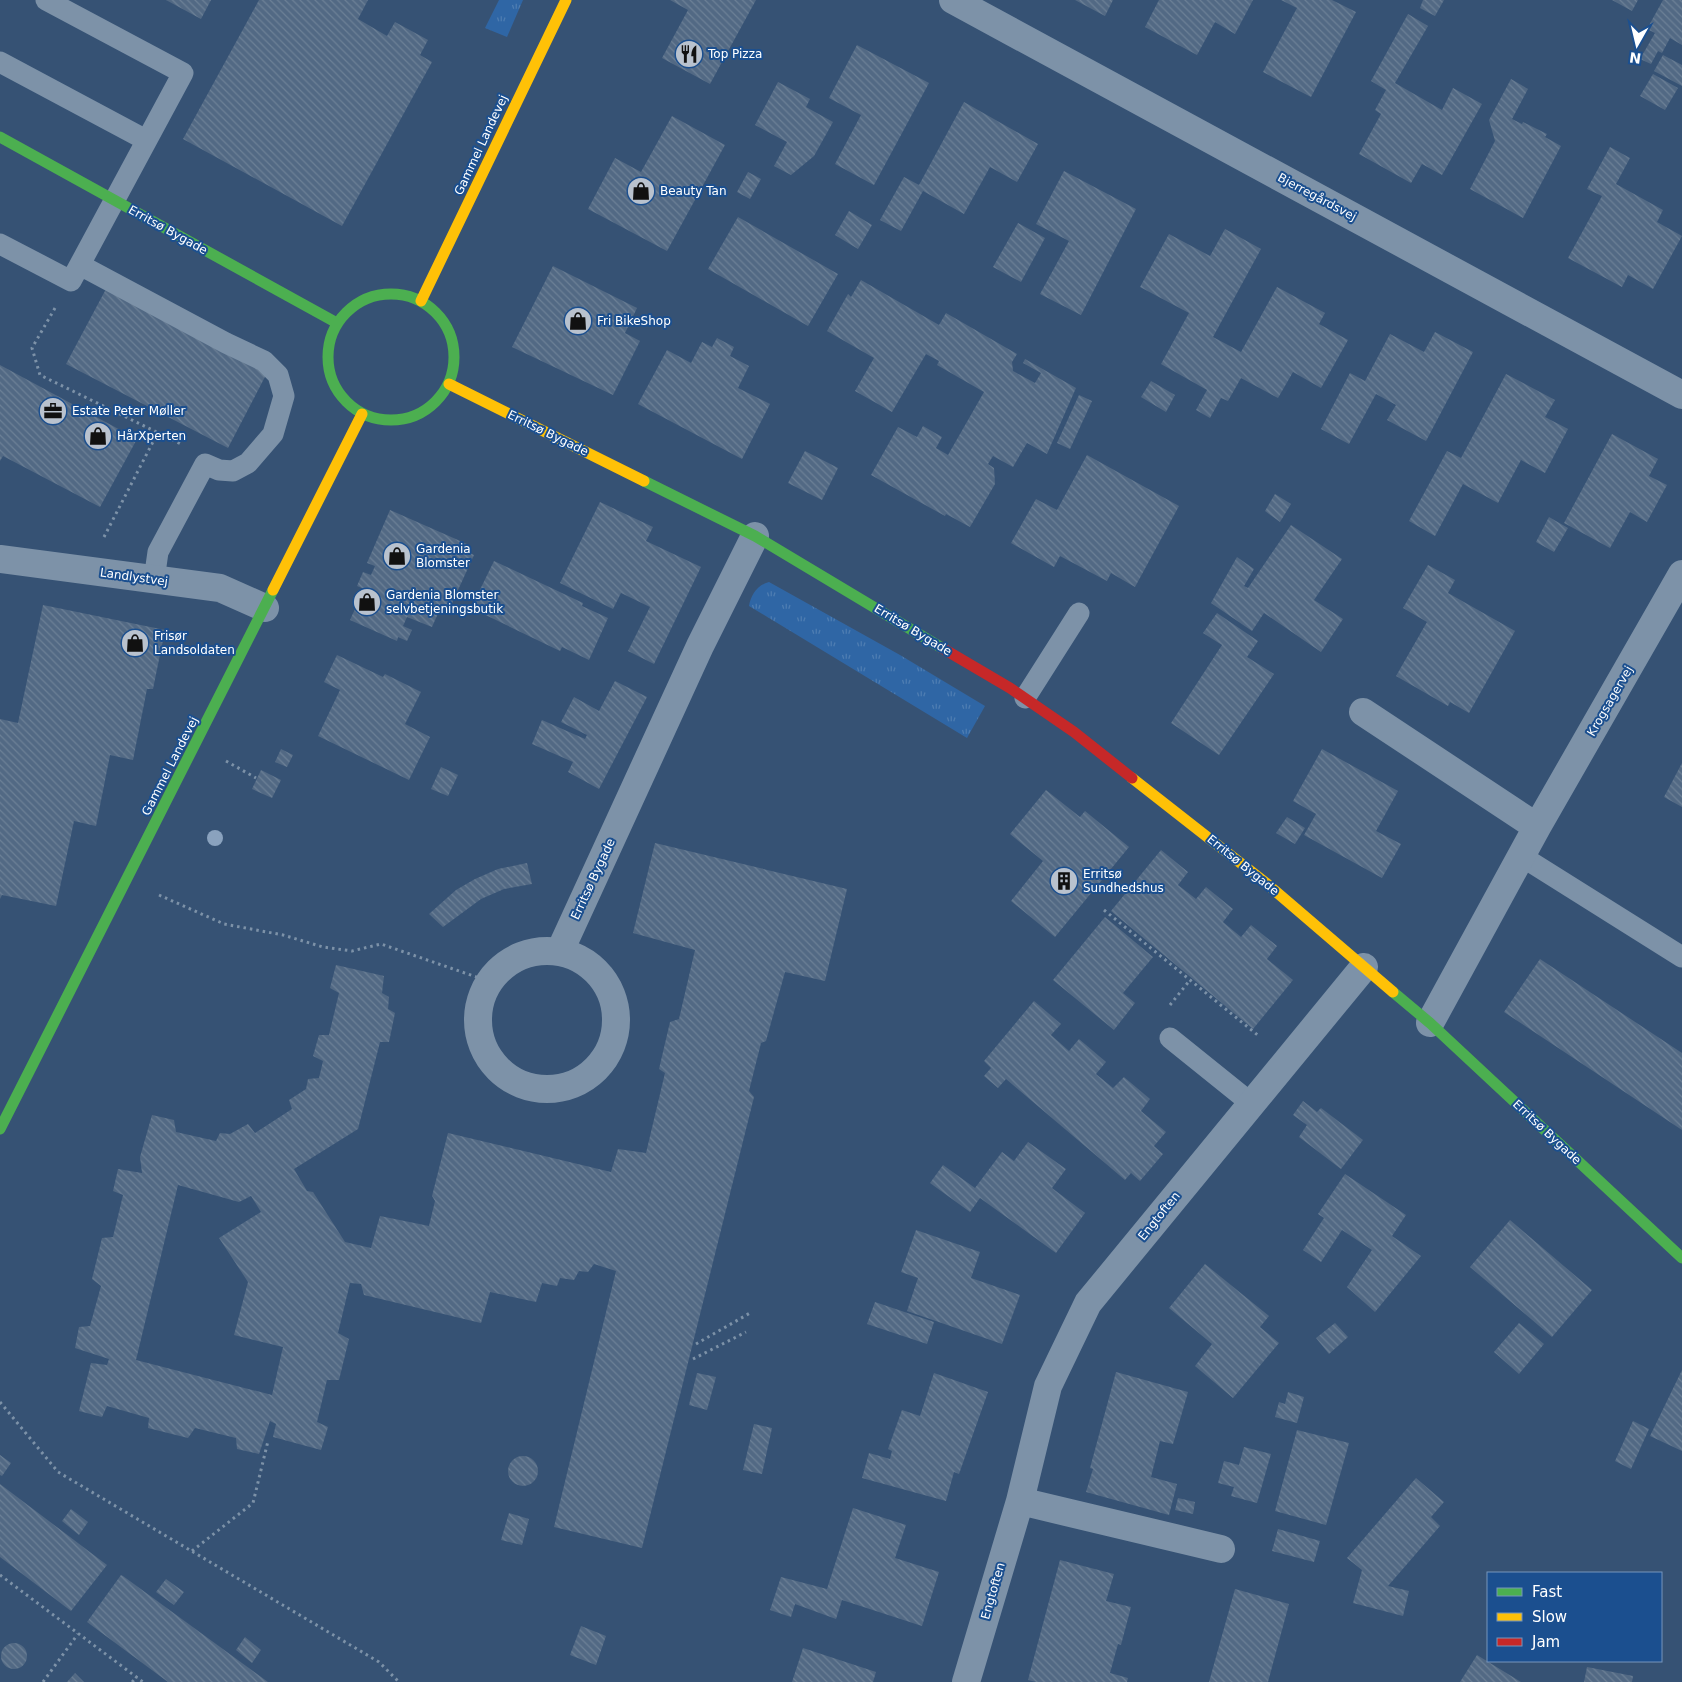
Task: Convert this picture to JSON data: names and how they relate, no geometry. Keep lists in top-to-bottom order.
{
  "streets": {
    "street": [
      "Gammel Landevej",
      "Bjerregårdsvej",
      "Erritsø Bygade",
      "Landlystvej",
      "Krogsagervej",
      "Engtoften"
    ]
  },
  "crossings": [
    ["Gammel Landevej", "Erritsø Bygade"],
    ["Gammel Landevej", "Landlystvej"],
    ["Erritsø Bygade", "Krogsagervej"],
    ["Erritsø Bygade", "Engtoften"]
  ],
  "places": {
    "restaurant": ["Top Pizza"],
    "shop": [
      "Beauty Tan",
      "Fri BikeShop",
      "HårXperten",
      "Gardenia Blomster",
      "Gardenia Blomster selvbetjeningsbutik",
      "Frisør Landsoldaten"
    ],
    "office": ["Estate Peter Møller"],
    "building": ["Erritsø Sundhedshus"]
  },
  "legend": ["Fast", "Slow", "Jam"],
  "north": "bottom"
}
